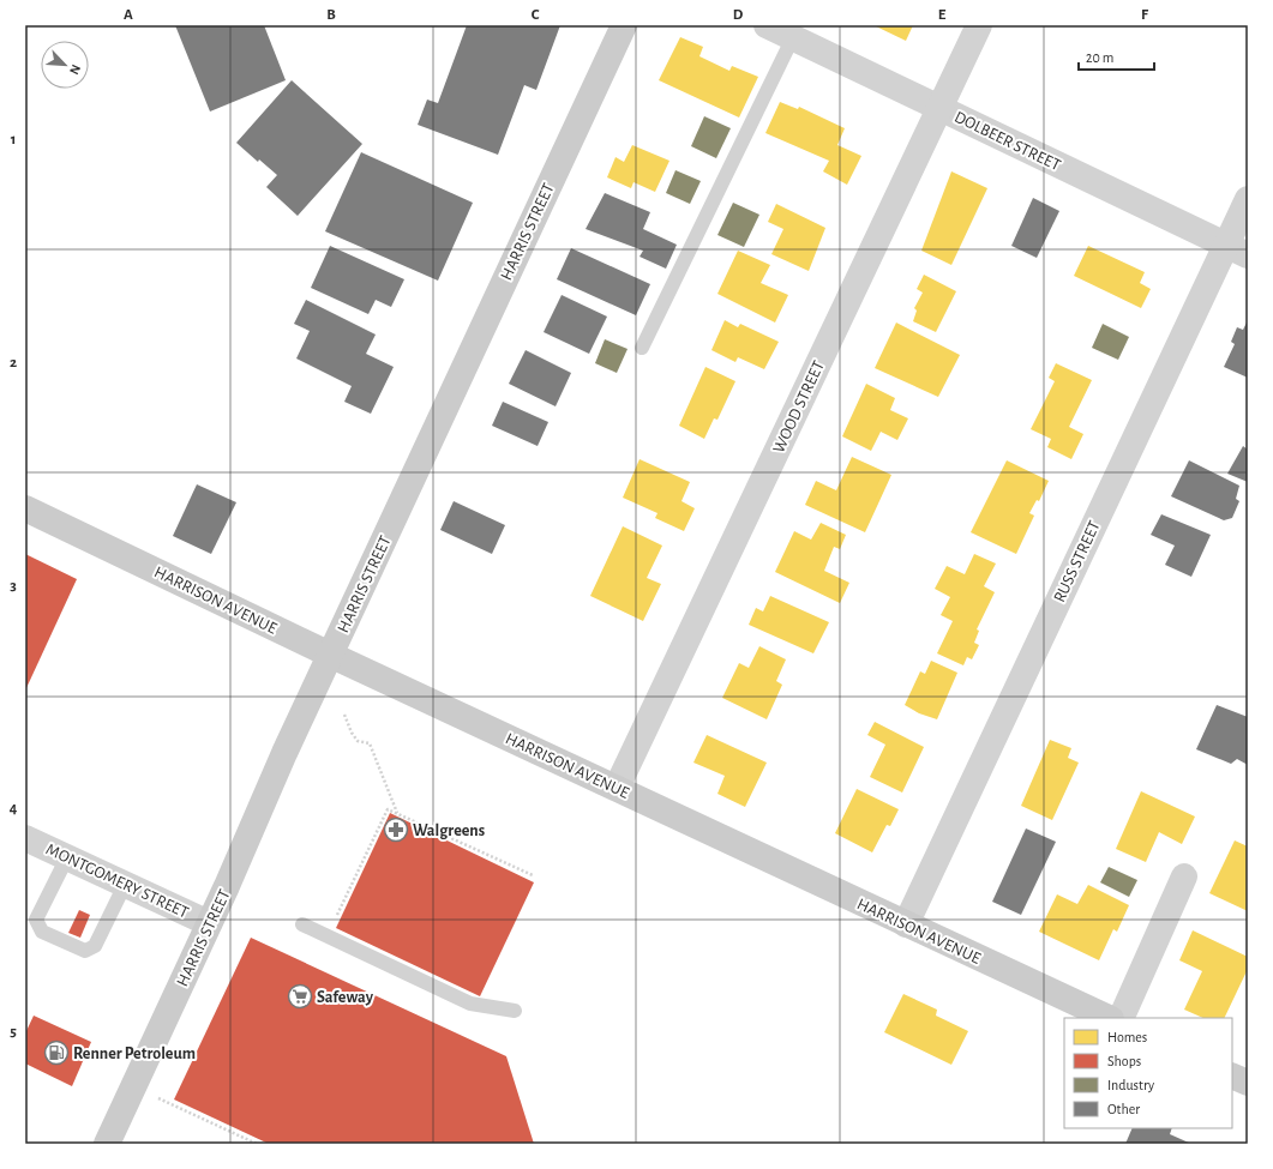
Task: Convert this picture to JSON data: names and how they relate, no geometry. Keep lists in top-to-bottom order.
{
  "streets": {
    "main road": ["HARRIS STREET", "HARRISON AVENUE"],
    "street": [
      "DOLBEER STREET",
      "WOOD STREET",
      "RUSS STREET",
      "MONTGOMERY STREET"
    ]
  },
  "crossings": [
    ["DOLBEER STREET", "WOOD STREET"],
    ["DOLBEER STREET", "RUSS STREET"],
    ["HARRIS STREET", "HARRISON AVENUE"],
    ["HARRIS STREET", "MONTGOMERY STREET"],
    ["WOOD STREET", "HARRISON AVENUE"],
    ["RUSS STREET", "HARRISON AVENUE"]
  ],
  "places": {
    "pharmacy": ["Walgreens"],
    "supermarket": ["Safeway"],
    "fuel station": ["Renner Petroleum"]
  },
  "legend": [
    "Homes",
    "Shops",
    "Industry",
    "Other"
  ],
  "scale_bar": "20 m",
  "north": "bottom right",
  "grid": {
    "columns": [
      "A",
      "B",
      "C",
      "D",
      "E",
      "F"
    ],
    "rows": [
      "1",
      "2",
      "3",
      "4",
      "5"
    ]
  }
}
